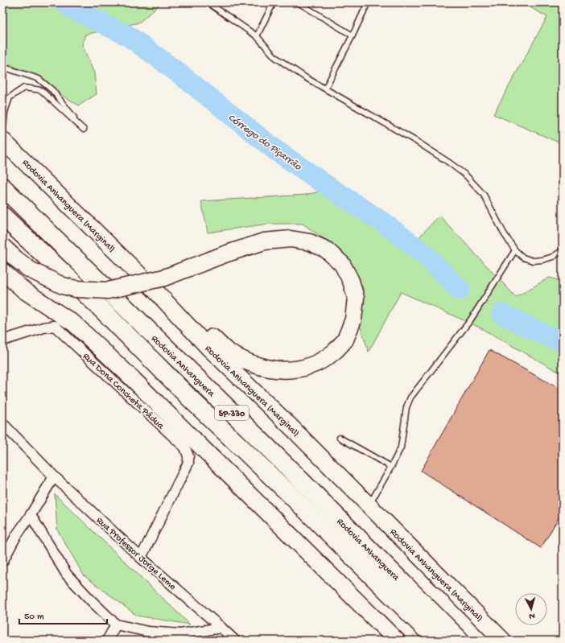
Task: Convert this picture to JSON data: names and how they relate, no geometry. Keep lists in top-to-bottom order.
{
  "streets": {
    "highway": ["Rodovia Anhanguera (Marginal)", "Rodovia Anhanguera", "SP-330"],
    "street": ["Rua Dona Concheta Pádua", "Rua Professor Jorge Leme"]
  },
  "crossings": [
    ["Rua Dona Concheta Pádua", "Rua Professor Jorge Leme"]
  ],
  "water": ["Córrego do Piçarrão"],
  "scale_bar": "50 m",
  "north": "bottom"
}
